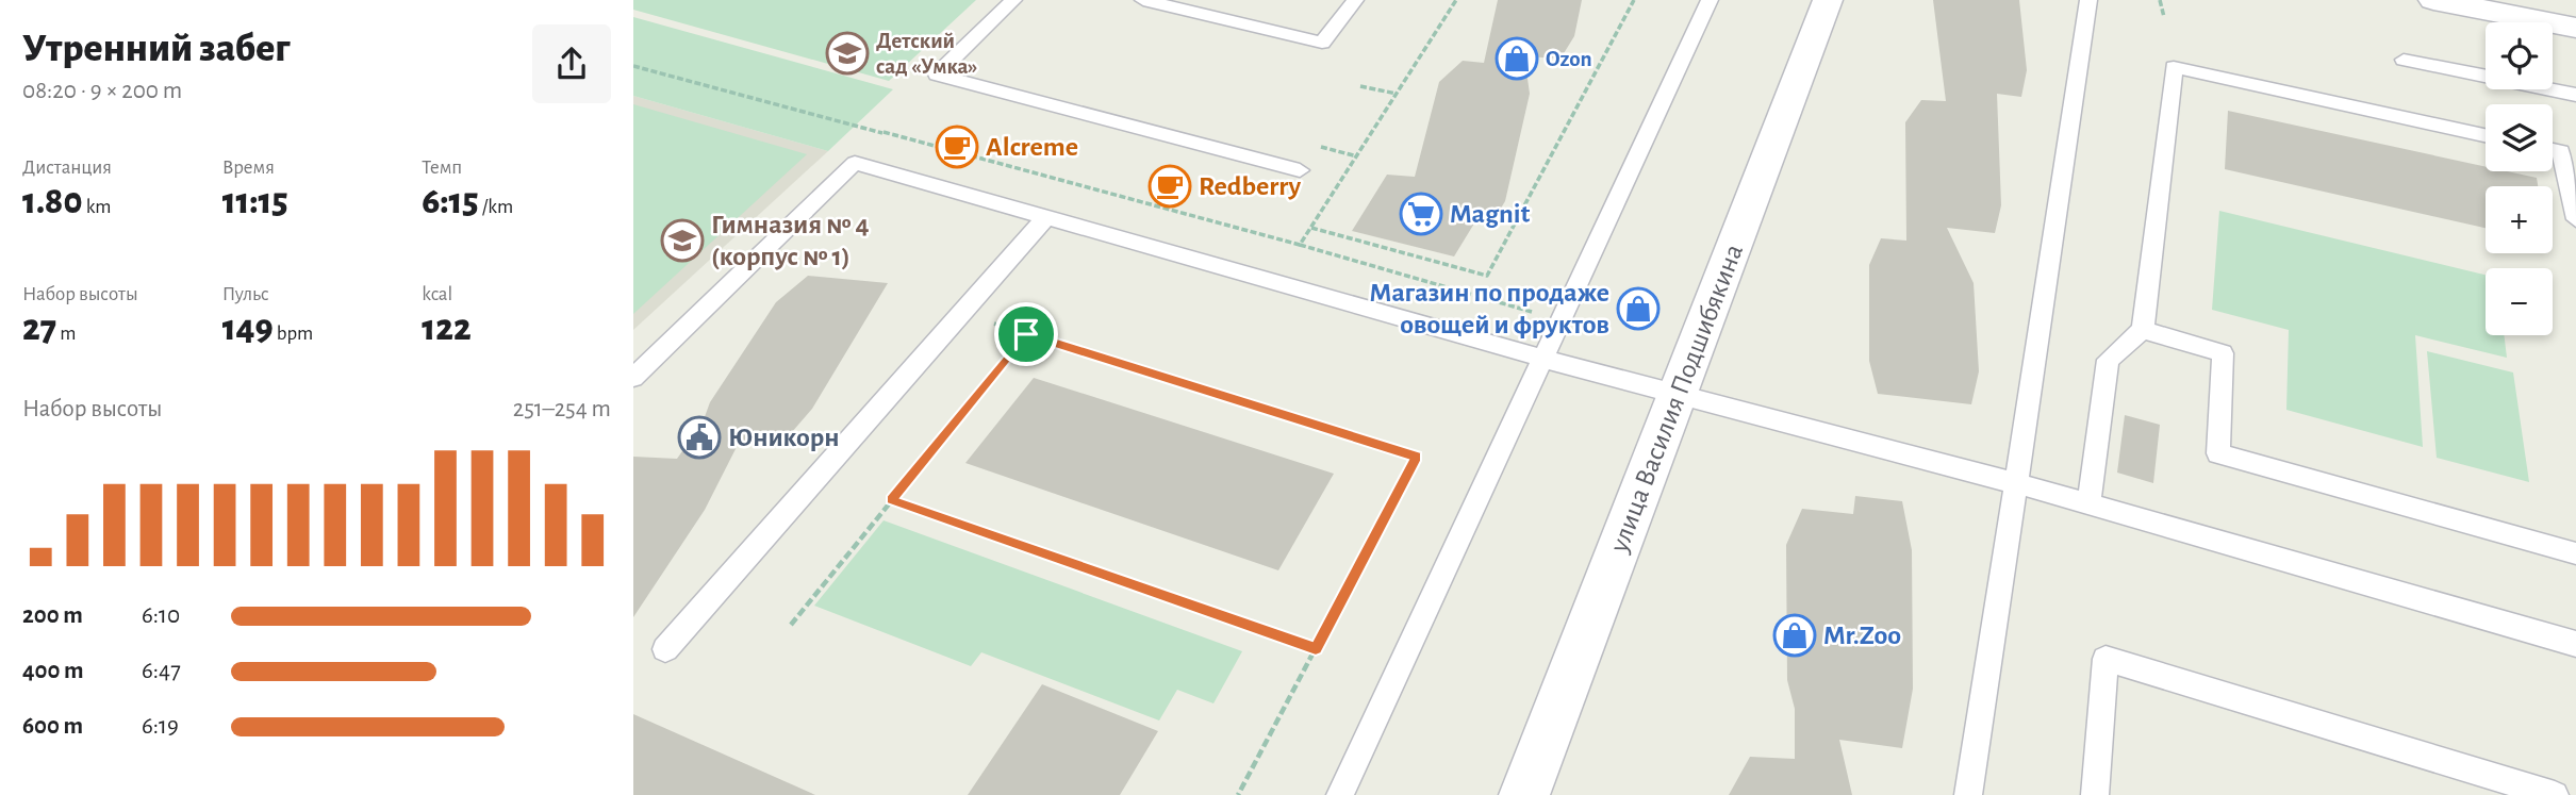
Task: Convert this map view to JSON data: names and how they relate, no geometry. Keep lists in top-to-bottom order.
{
  "streets": {
    "street": ["улица Василия Подшибякина"]
  },
  "places": {
    "school or university": ["Детский сад «Умка»", "Гимназия № 4 (корпус № 1)"],
    "shop": ["Ozon", "Магазин по продаже овощей и фруктов", "Mr.Zoo"],
    "cafe": ["Alcreme", "Redberry"],
    "supermarket": ["Magnit"],
    "public building": ["Юникорн"]
  },
  "page": {
    "heading": ["Утренний забег", "08:20 · 9 × 200 m"],
    "map_buttons": ["+", "−"],
    "stats": [
      ["Дистанция", "1.80 km"],
      ["Время", "11:15"],
      ["Темп", "6:15 /km"],
      ["Набор высоты", "27 m"],
      ["Пульс", "149 bpm"],
      ["kcal", "122"]
    ],
    "chart": ["Набор высоты", "251–254 m"],
    "list": [
      {
        "name": "200 m",
        "note": "6:10"
      },
      {
        "name": "400 m",
        "note": "6:47"
      },
      {
        "name": "600 m",
        "note": "6:19"
      }
    ]
  }
}
